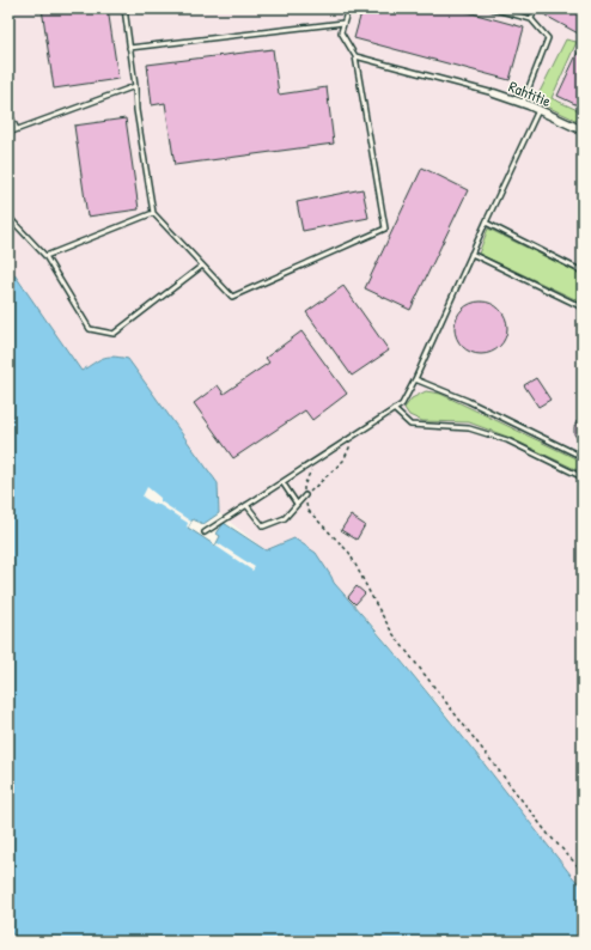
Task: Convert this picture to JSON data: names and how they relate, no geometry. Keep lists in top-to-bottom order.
{
  "streets": {
    "street": ["Rahtitie"]
  }
}
